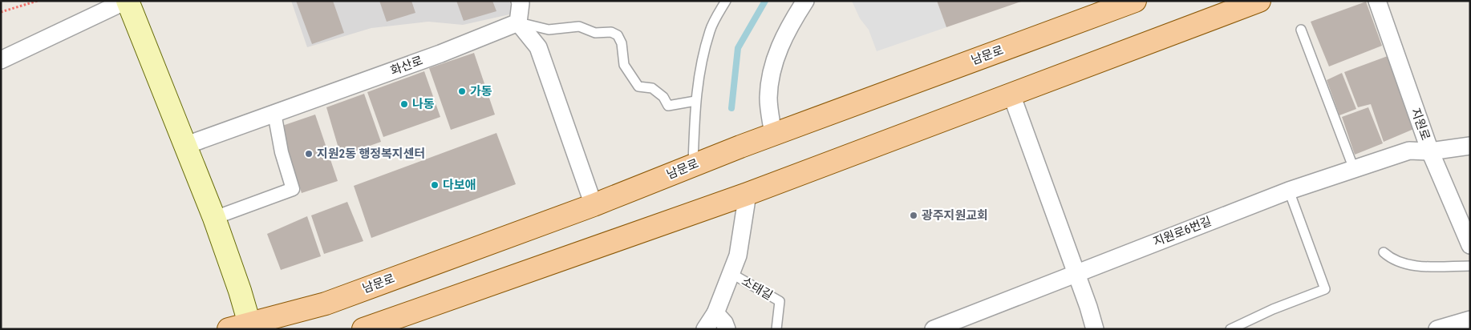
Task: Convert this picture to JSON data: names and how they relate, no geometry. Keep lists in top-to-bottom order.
{
  "streets": {
    "main road": ["남문로"],
    "street": [
      "화산로",
      "지원로",
      "지원로6번길",
      "소태길"
    ]
  },
  "crossings": [
    ["지원로", "지원로6번길"]
  ],
  "places": [
    "가동",
    "나동",
    "지원2동 행정복지센터",
    "다보애",
    "광주지원교회"
  ]
}
